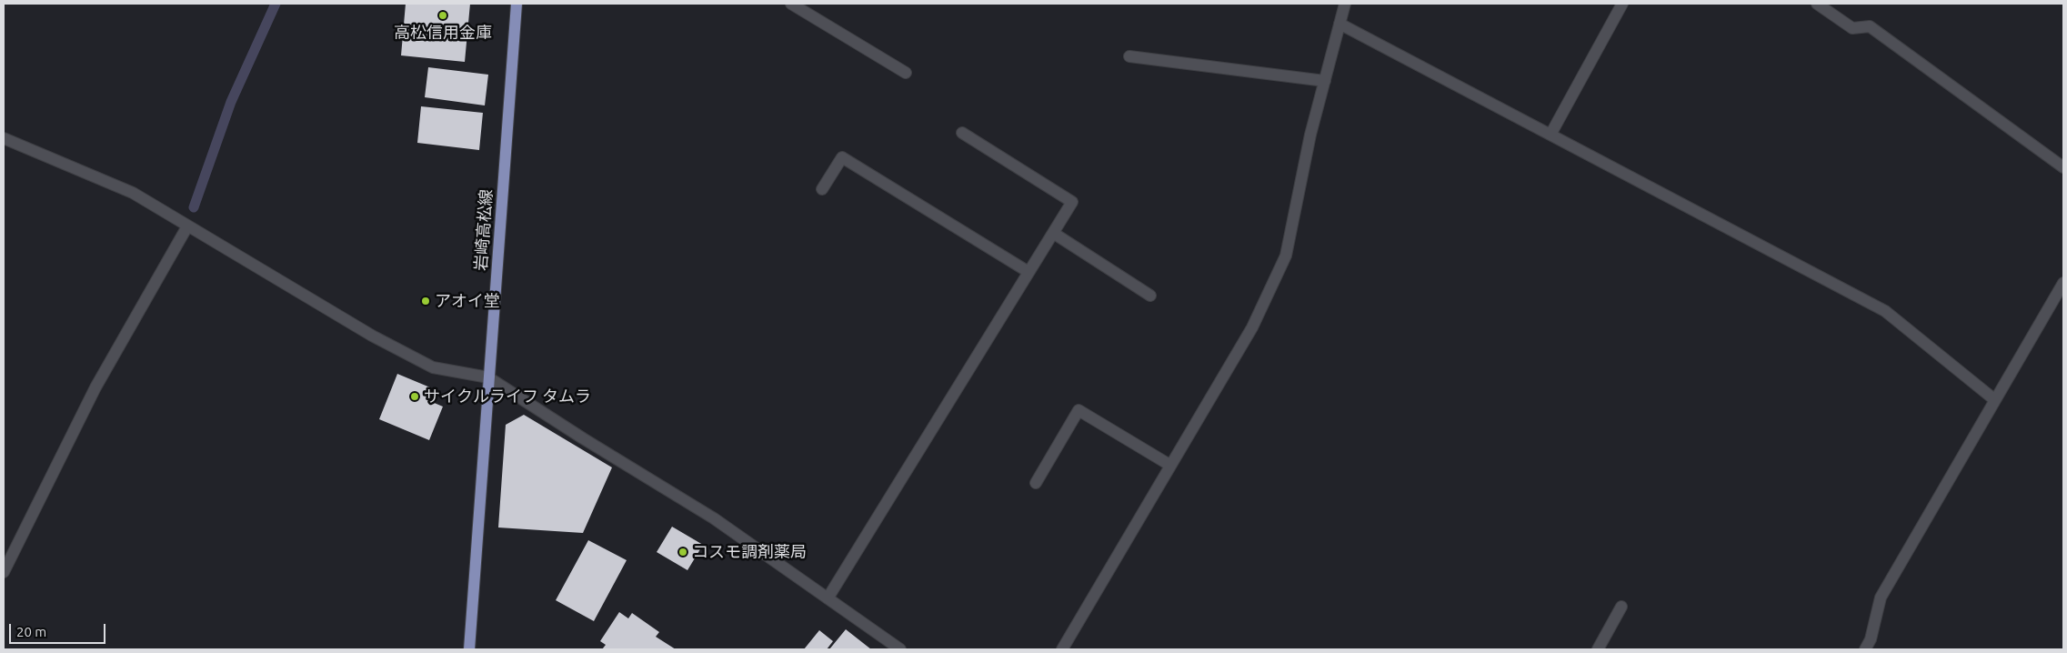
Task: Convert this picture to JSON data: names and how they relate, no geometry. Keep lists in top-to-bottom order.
{
  "streets": {
    "main road": ["岩崎高松線"]
  },
  "places": [
    "高松信用金庫",
    "アオイ堂",
    "サイクルライフ タムラ",
    "コスモ調剤薬局"
  ],
  "scale_bar": "20 m"
}
